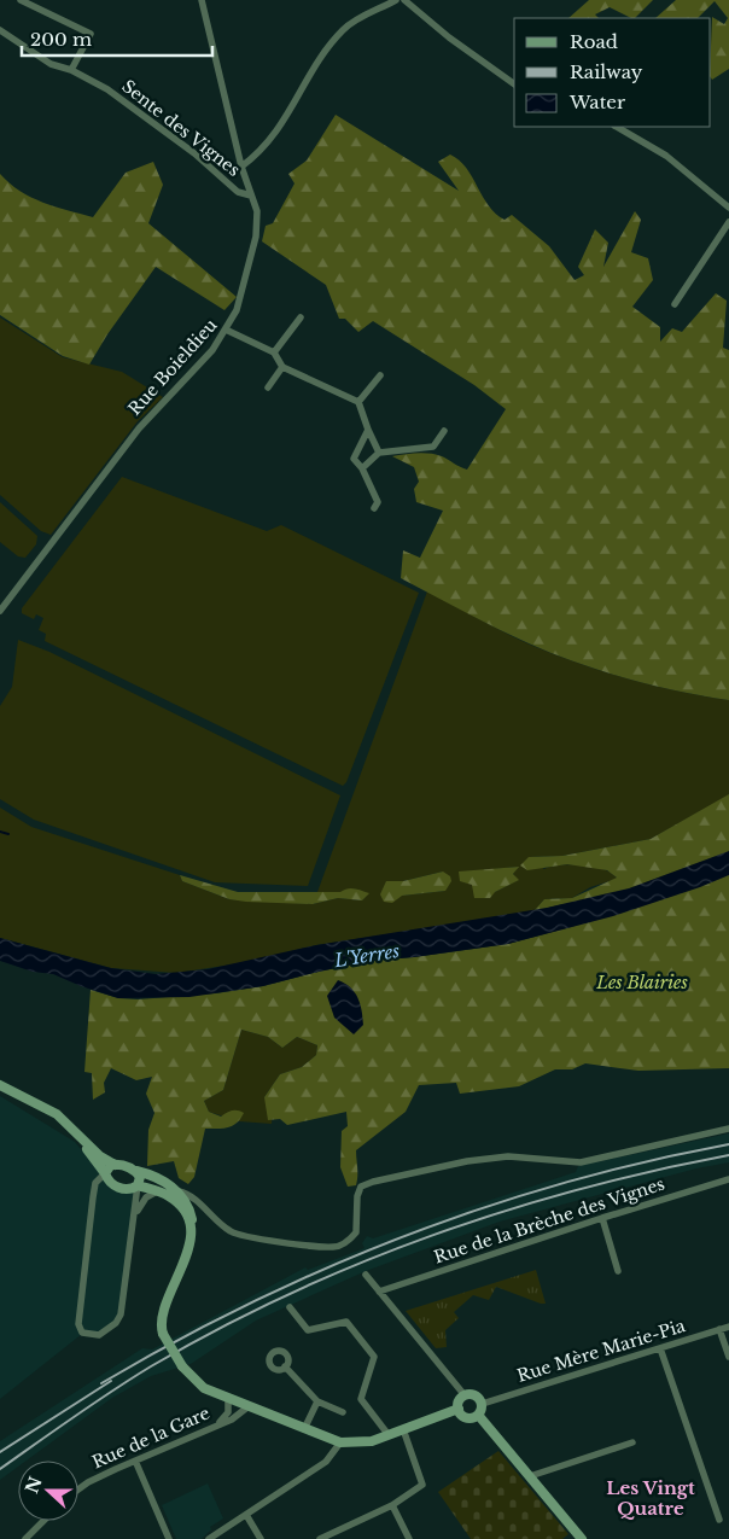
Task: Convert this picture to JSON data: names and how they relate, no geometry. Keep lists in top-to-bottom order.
{
  "streets": {
    "street": [
      "Sente des Vignes",
      "Rue Boieldieu",
      "Rue de la Brèche des Vignes",
      "Rue Mère Marie-Pia",
      "Rue de la Gare"
    ]
  },
  "crossings": [
    ["Sente des Vignes", "Rue Boieldieu"]
  ],
  "districts": ["Les Vingt Quatre"],
  "water": ["L'Yerres"],
  "parks": ["Les Blairies"],
  "legend": ["Road", "Railway", "Water"],
  "scale_bar": "200 m",
  "north": "left"
}
